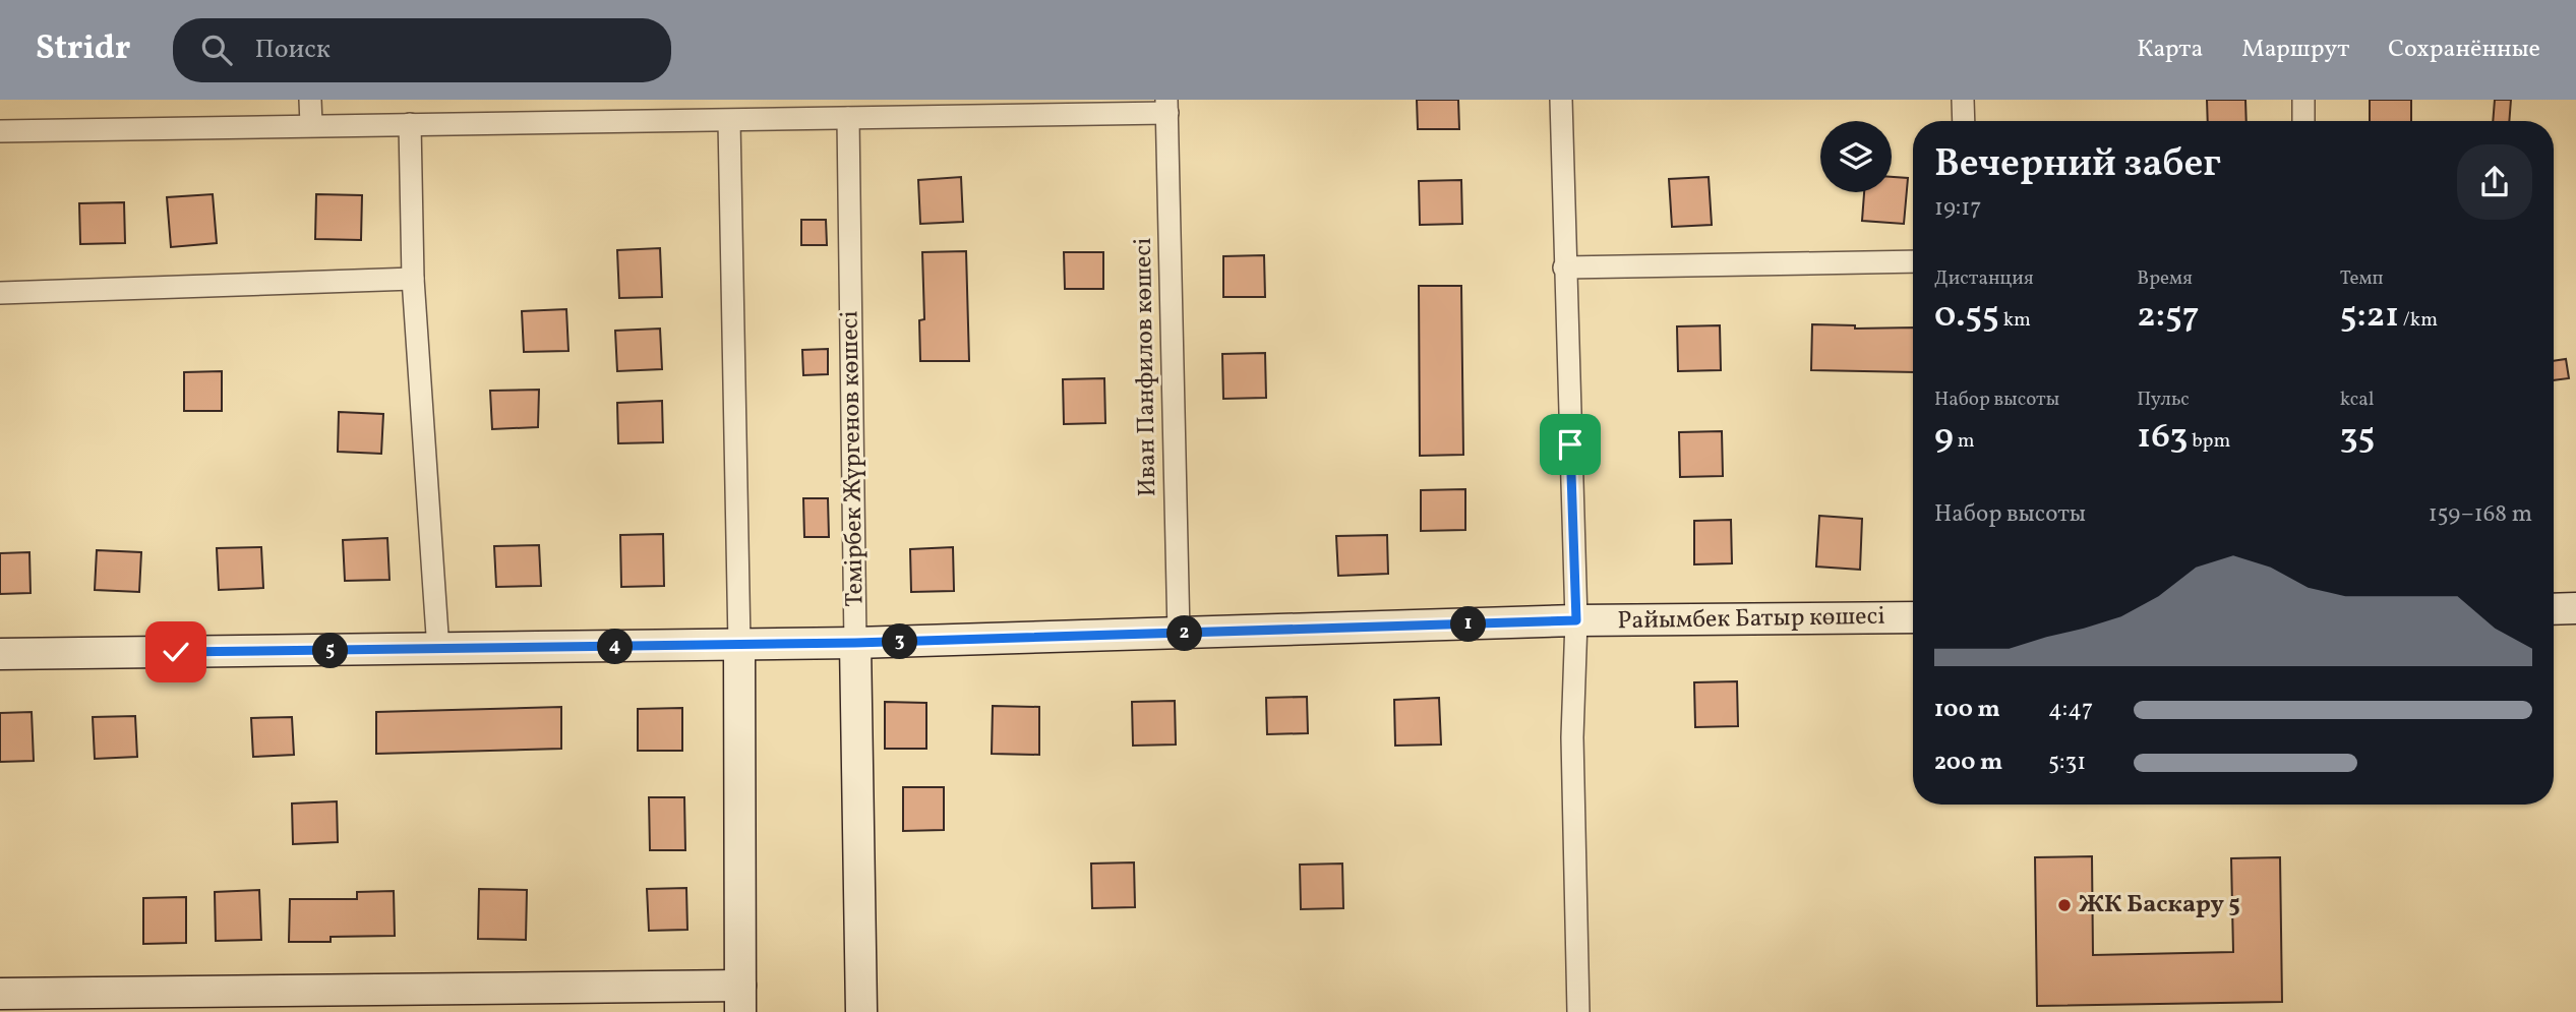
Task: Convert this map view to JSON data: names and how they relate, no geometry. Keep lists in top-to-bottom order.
{
  "streets": {
    "street": ["Иван Панфилов көшесі", "Темірбек Жүргенов көшесі", "Райымбек Батыр көшесі"]
  },
  "crossings": [
    ["Иван Панфилов көшесі", "Райымбек Батыр көшесі"],
    ["Темірбек Жүргенов көшесі", "Райымбек Батыр көшесі"]
  ],
  "places": ["ЖК Баскару 5"],
  "page": {
    "header": "Stridr",
    "search": "Поиск",
    "nav": ["Карта", "Маршрут", "Сохранённые"],
    "heading": ["Вечерний забег", "19:17"],
    "stats": [
      ["Дистанция", "0.55 km"],
      ["Время", "2:57"],
      ["Темп", "5:21 /km"],
      ["Набор высоты", "9 m"],
      ["Пульс", "163 bpm"],
      ["kcal", "35"]
    ],
    "chart": ["Набор высоты", "159–168 m"],
    "pins": [
      "1",
      "2",
      "3",
      "4",
      "5"
    ],
    "list": [
      {
        "name": "100 m",
        "note": "4:47"
      },
      {
        "name": "200 m",
        "note": "5:31"
      }
    ]
  }
}
